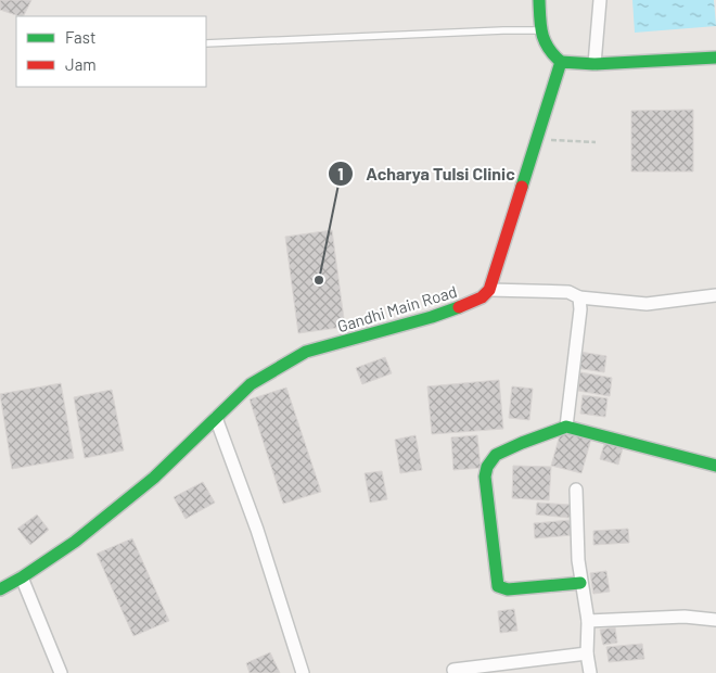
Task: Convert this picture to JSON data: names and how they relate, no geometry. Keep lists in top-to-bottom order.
{
  "streets": {
    "street": ["Gandhi Main Road"]
  },
  "places": ["Acharya Tulsi Clinic"],
  "legend": ["Fast", "Jam"]
}
